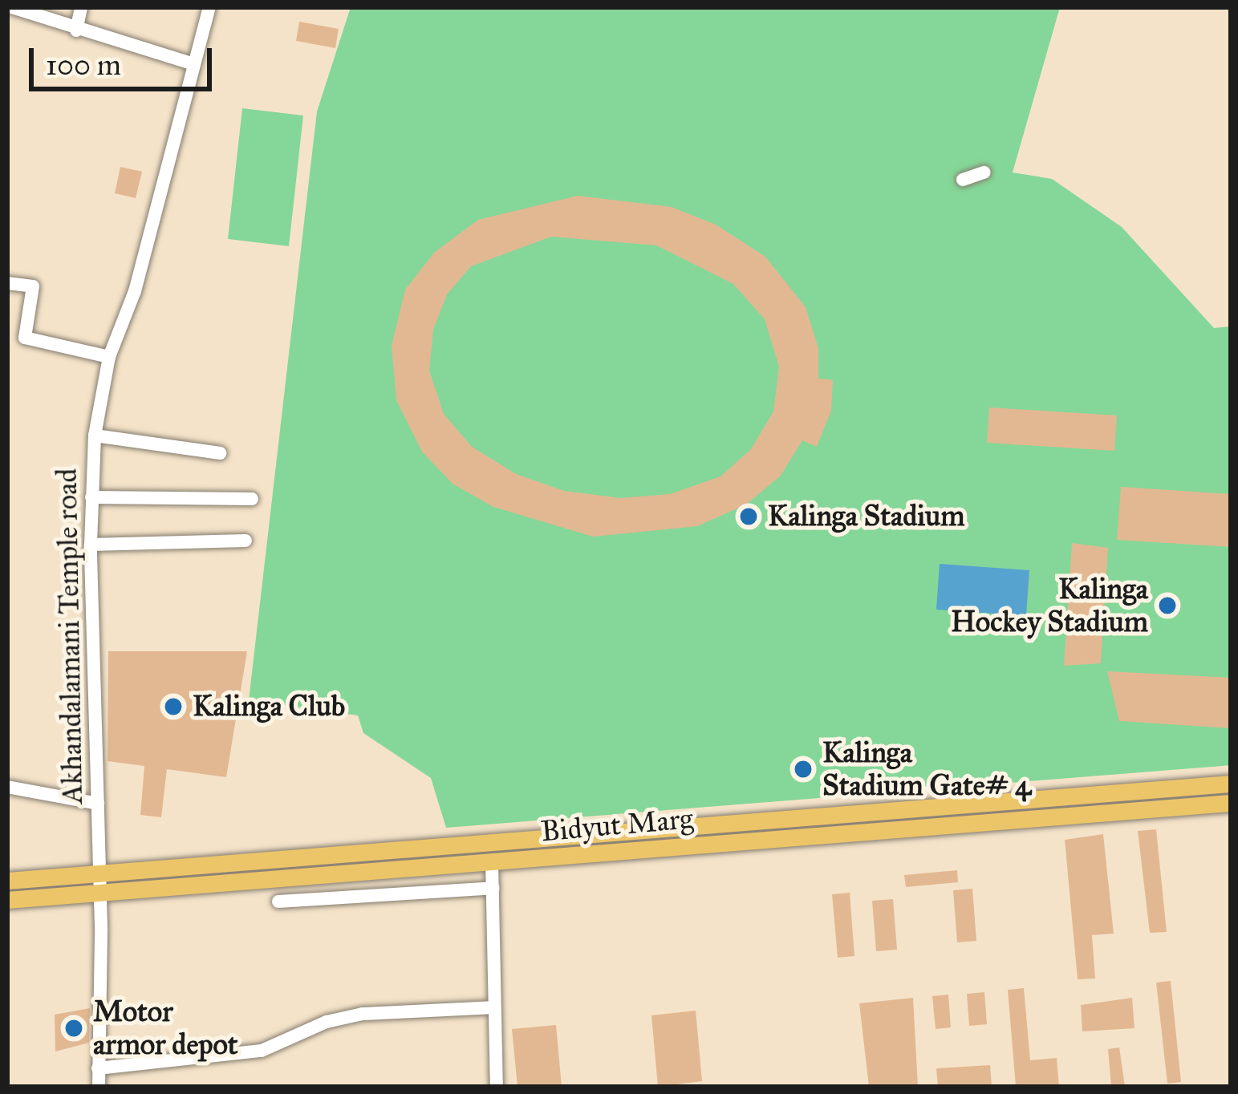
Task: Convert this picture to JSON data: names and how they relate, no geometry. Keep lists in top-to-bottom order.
{
  "streets": {
    "main road": ["Bidyut Marg"],
    "street": ["Akhandalamani Temple road"]
  },
  "crossings": [
    ["Akhandalamani Temple road", "Bidyut Marg"]
  ],
  "places": [
    "Kalinga Stadium",
    "Kalinga Hockey Stadium",
    "Kalinga Club",
    "Kalinga Stadium Gate# 4",
    "Motor armor depot"
  ],
  "scale_bar": "100 m"
}
